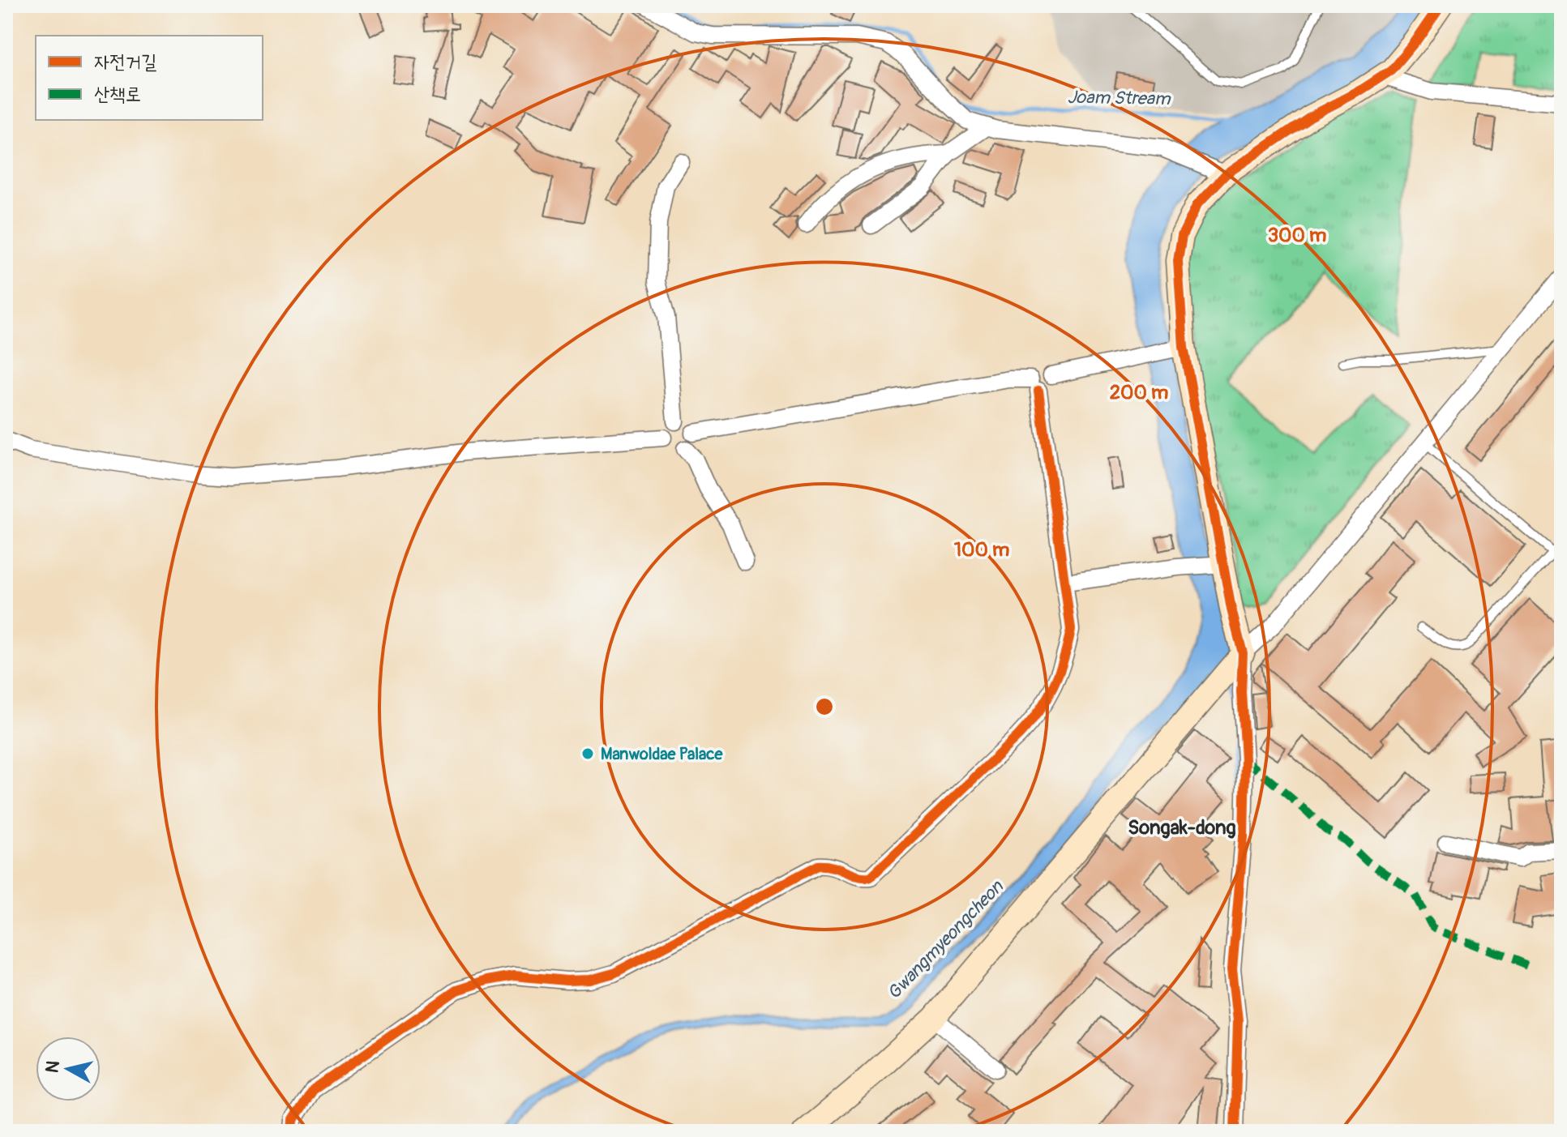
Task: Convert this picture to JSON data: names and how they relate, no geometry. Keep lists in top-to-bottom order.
{
  "districts": ["Songak-dong"],
  "water": ["Joam Stream", "Gwangmyeongcheon"],
  "places": ["Manwoldae Palace"],
  "legend": ["자전거길", "산책로"],
  "north": "left",
  "rings": ["300 m", "200 m", "100 m"]
}
